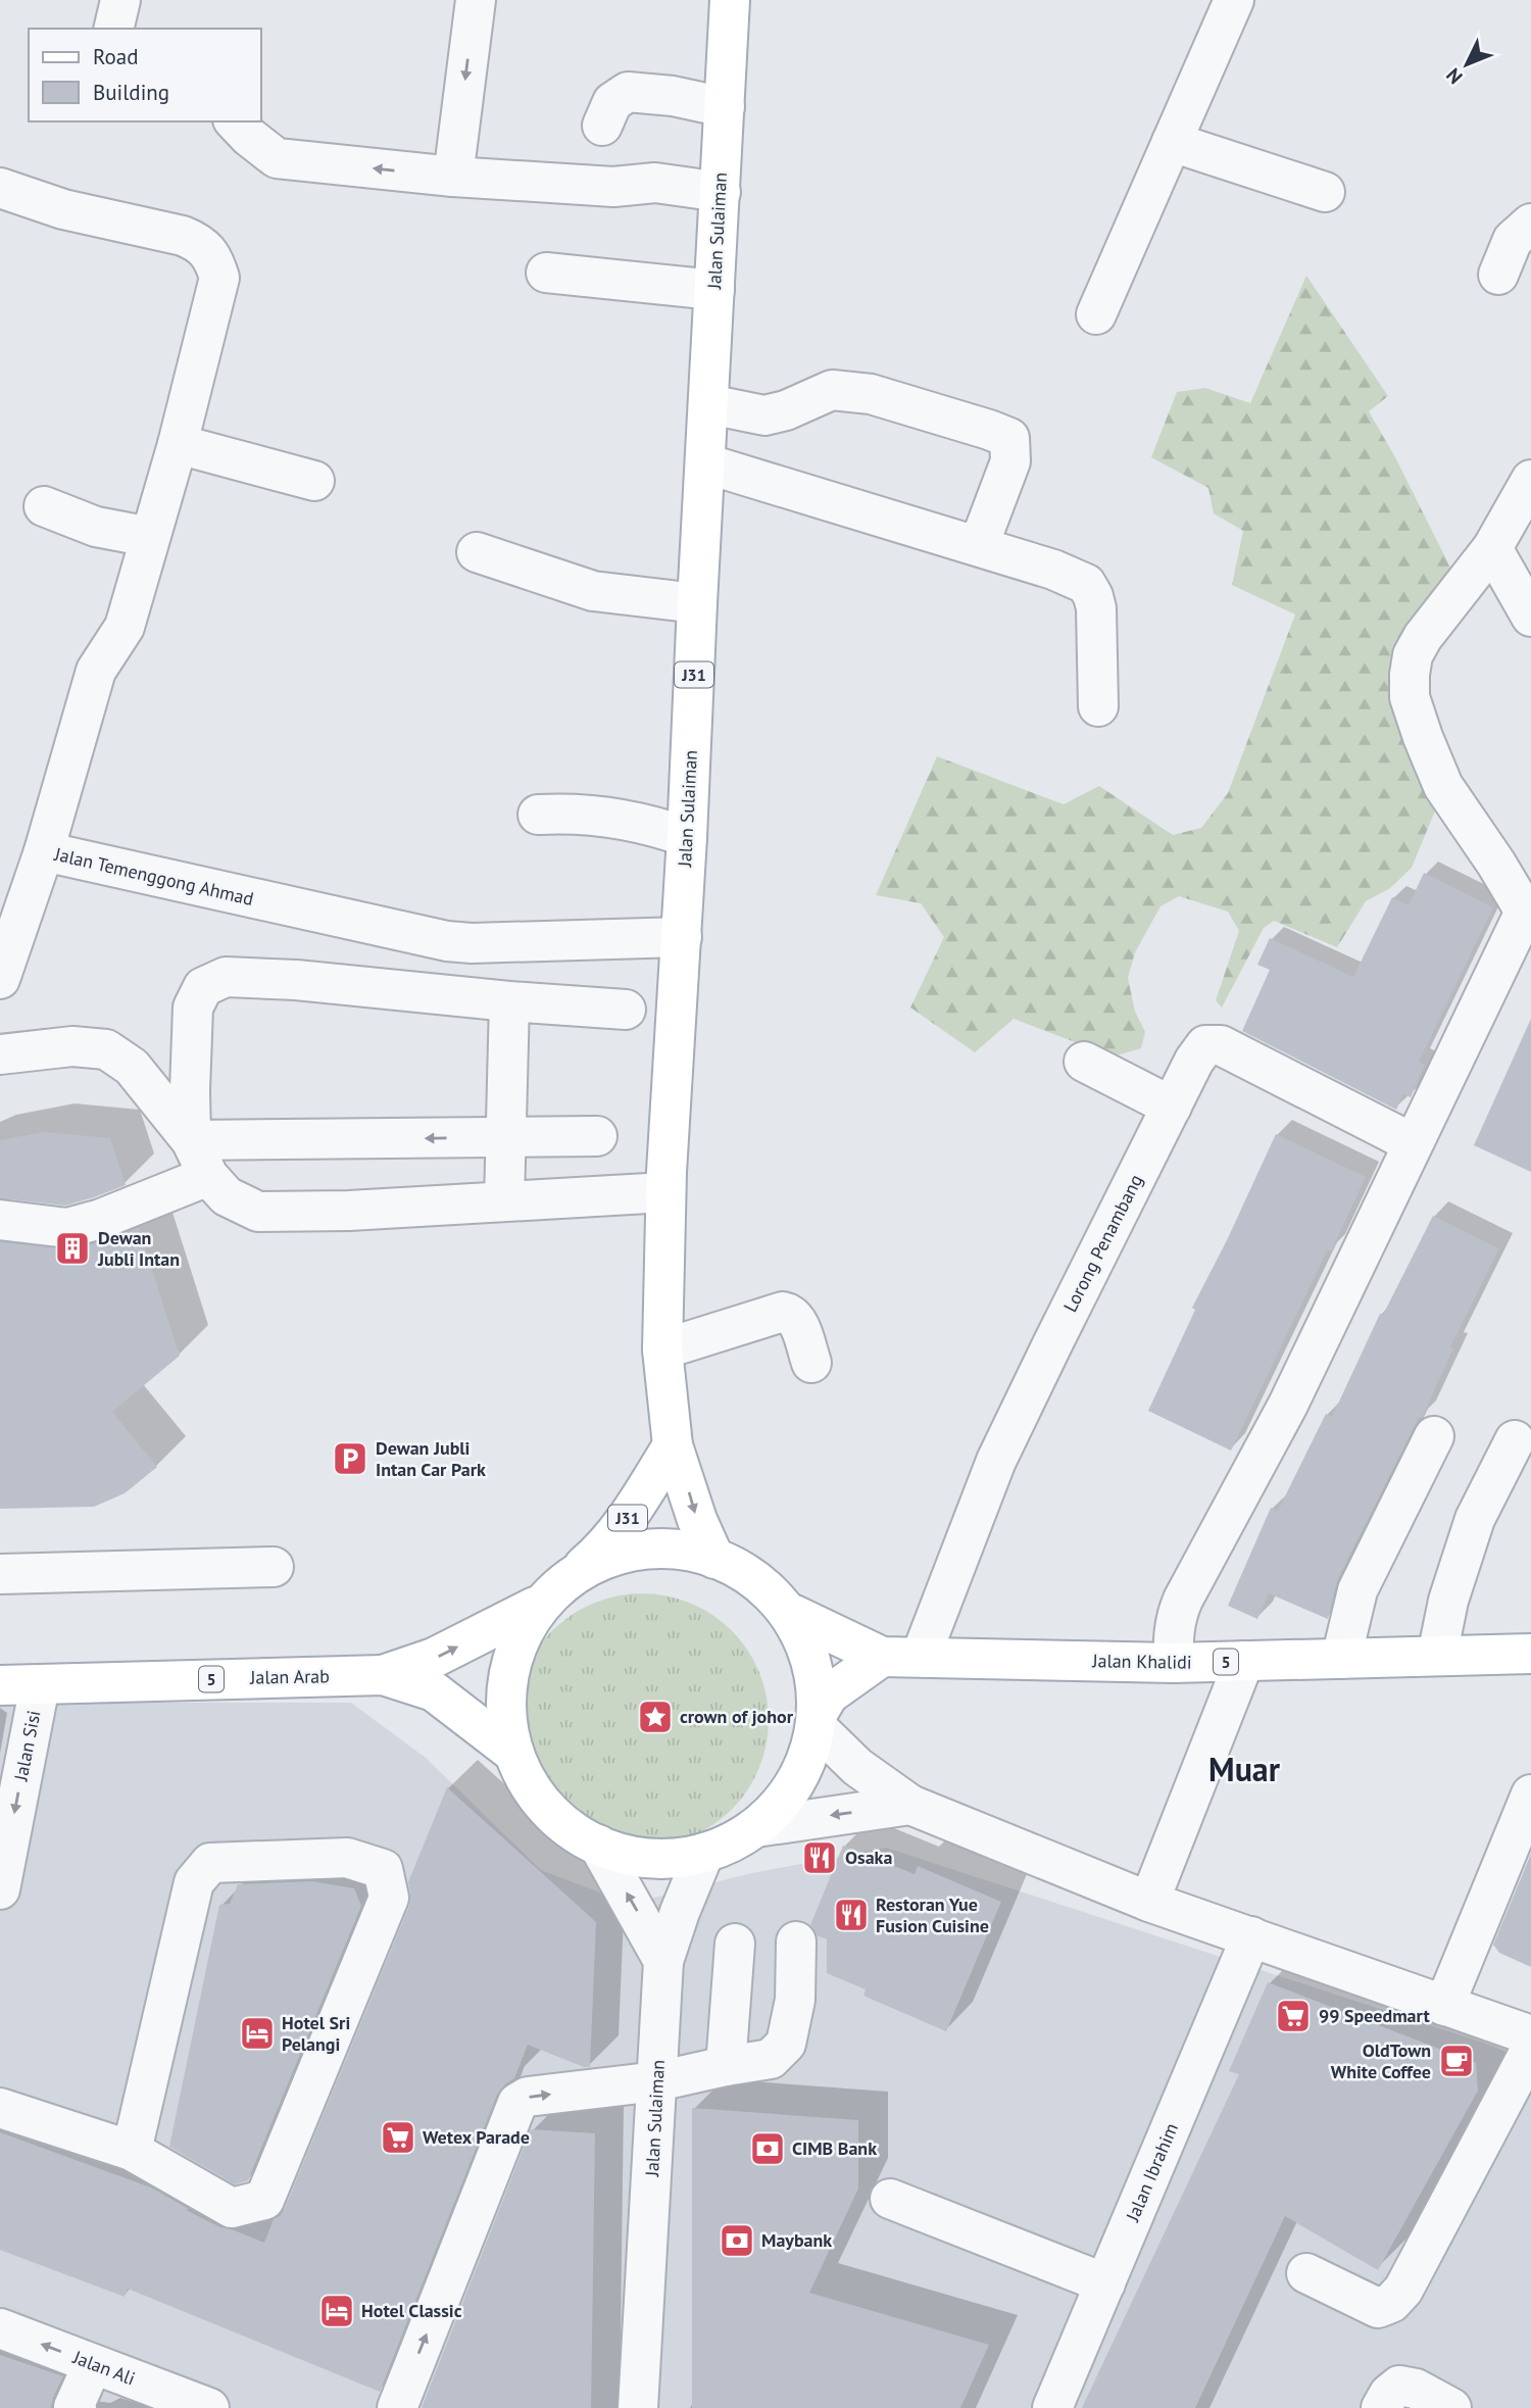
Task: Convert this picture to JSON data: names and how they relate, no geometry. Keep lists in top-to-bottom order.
{
  "streets": {
    "main road": [
      "Jalan Sulaiman",
      "J31",
      "Jalan Khalidi",
      "5",
      "Jalan Arab"
    ],
    "street": [
      "Jalan Temenggong Ahmad",
      "Lorong Penambang",
      "Jalan Sisi",
      "Jalan Ibrahim",
      "Jalan Ali"
    ]
  },
  "crossings": [
    ["Jalan Sulaiman", "J31"],
    ["Jalan Sulaiman", "Jalan Temenggong Ahmad"],
    ["J31", "5"],
    ["Lorong Penambang", "Jalan Khalidi"],
    ["Jalan Khalidi", "5"],
    ["5", "Jalan Arab"],
    ["Jalan Arab", "Jalan Sisi"]
  ],
  "one_way": ["Jalan Sisi"],
  "districts": ["Muar"],
  "places": {
    "building": ["Dewan Jubli Intan"],
    "parking": ["Dewan Jubli Intan Car Park"],
    "place": ["crown of johor"],
    "restaurant": ["Osaka", "Restoran Yue Fusion Cuisine"],
    "supermarket": ["99 Speedmart", "Wetex Parade"],
    "hotel": ["Hotel Sri Pelangi", "Hotel Classic"],
    "cafe": ["OldTown White Coffee"],
    "bank": ["CIMB Bank", "Maybank"]
  },
  "legend": ["Road", "Building"],
  "north": "bottom left"
}
